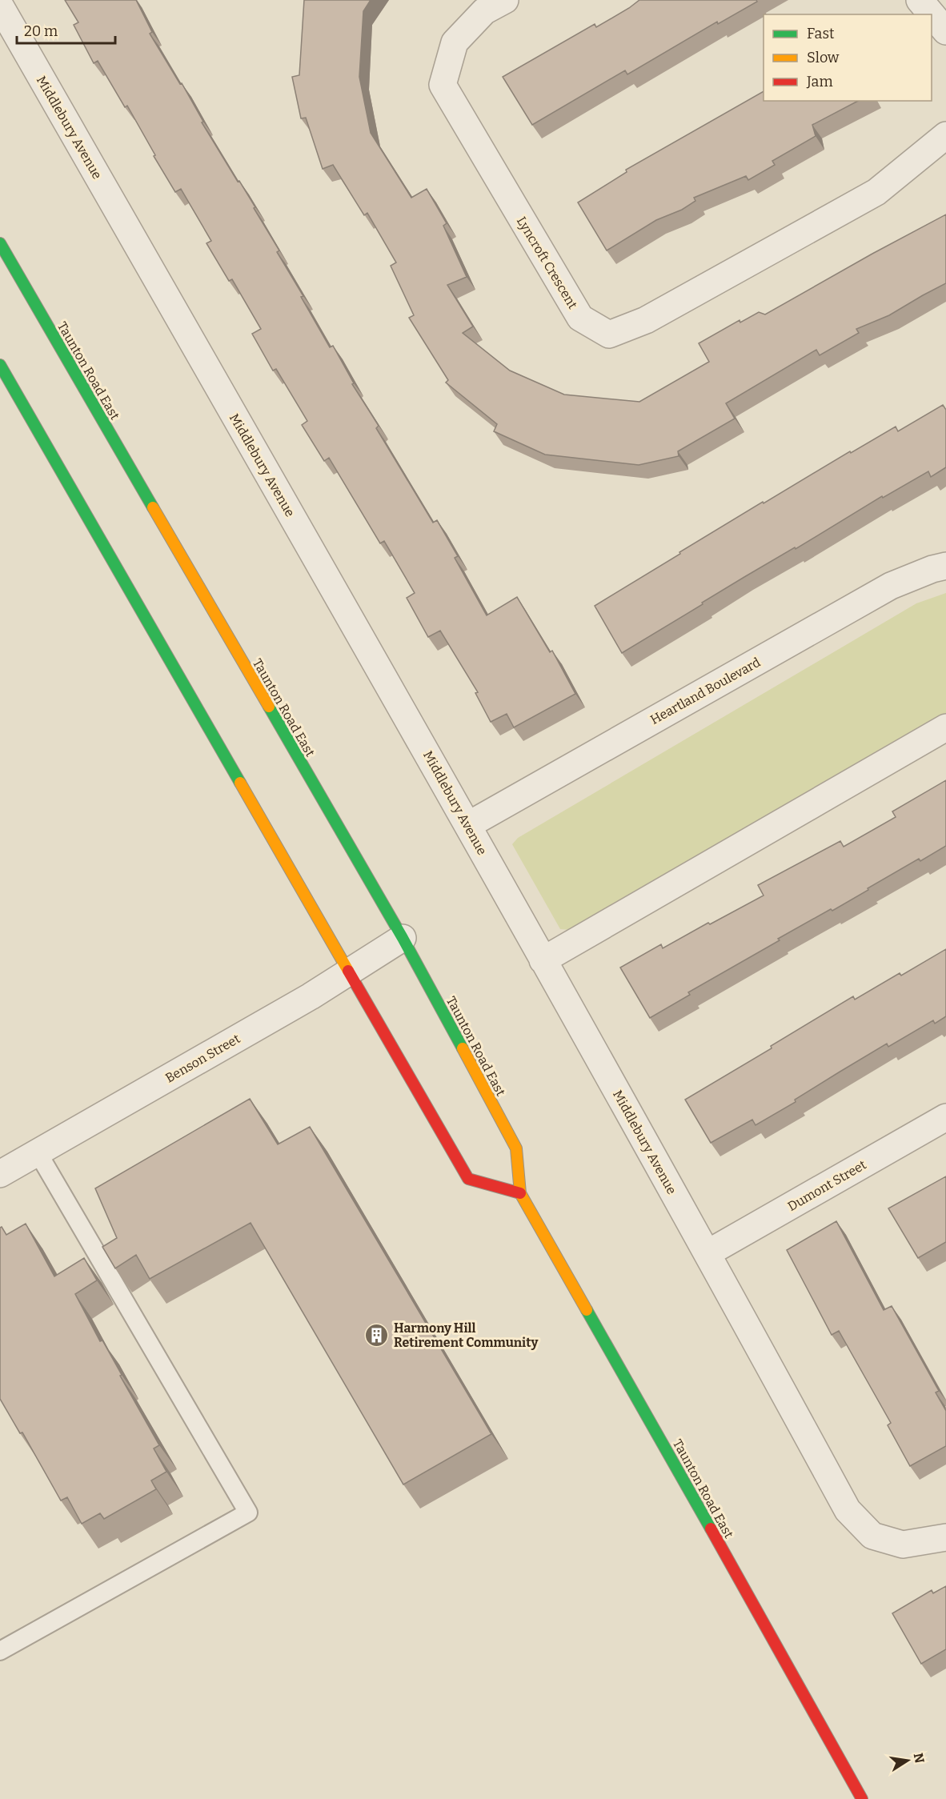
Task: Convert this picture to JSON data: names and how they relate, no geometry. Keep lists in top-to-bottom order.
{
  "streets": {
    "main road": ["Taunton Road East"],
    "street": [
      "Middlebury Avenue",
      "Lyncroft Crescent",
      "Heartland Boulevard",
      "Benson Street",
      "Dumont Street"
    ]
  },
  "crossings": [
    ["Middlebury Avenue", "Heartland Boulevard"],
    ["Middlebury Avenue", "Dumont Street"],
    ["Taunton Road East", "Benson Street"]
  ],
  "places": {
    "building": ["Harmony Hill Retirement Community"]
  },
  "legend": ["Fast", "Slow", "Jam"],
  "scale_bar": "20 m",
  "north": "right"
}
